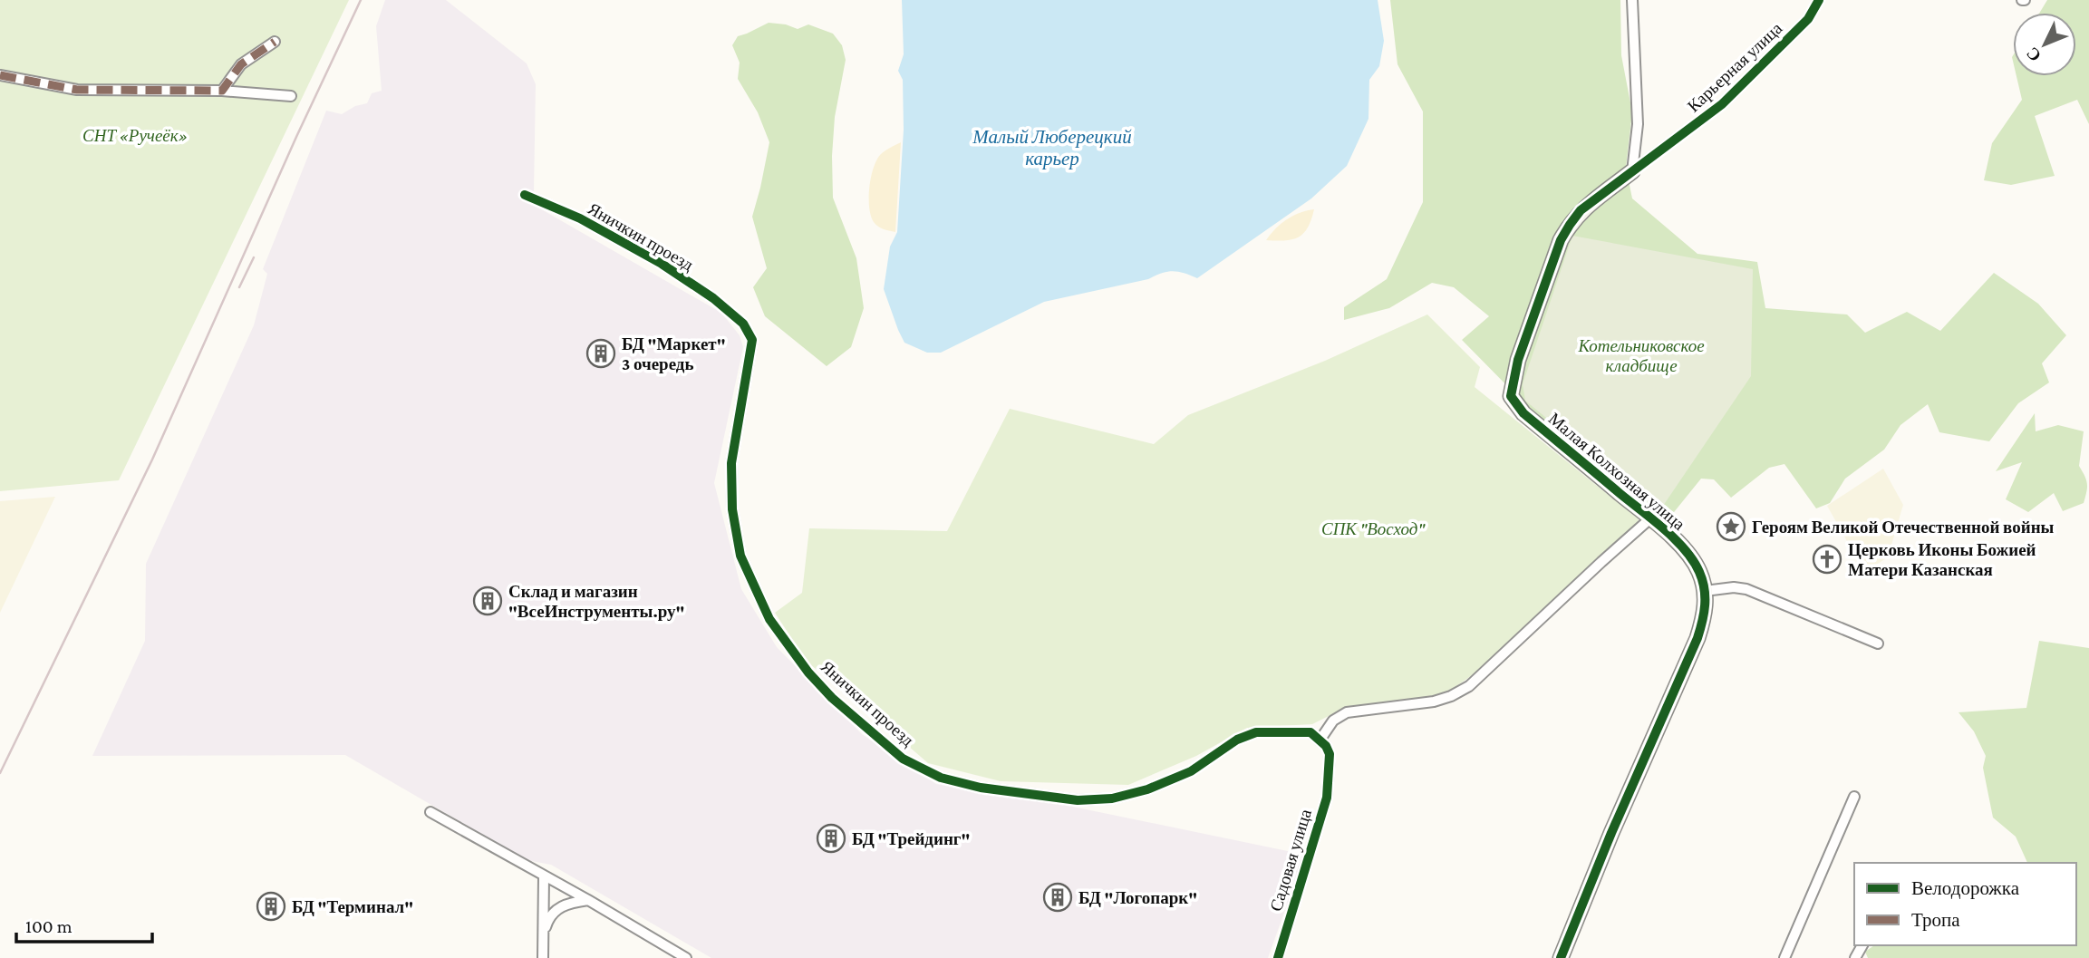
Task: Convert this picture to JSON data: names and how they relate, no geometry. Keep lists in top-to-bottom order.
{
  "streets": {
    "street": [
      "Карьерная улица",
      "Яничкин проезд",
      "Малая Колхозная улица",
      "Садовая улица"
    ]
  },
  "crossings": [
    ["Карьерная улица", "Малая Колхозная улица"],
    ["Яничкин проезд", "Садовая улица"]
  ],
  "water": ["Малый Люберецкий карьер"],
  "parks": ["СНТ «Ручеёк»", "Котельниковское кладбище", "СПК \"Восход\""],
  "places": {
    "building": [
      "БД \"Маркет\" 3 очередь",
      "Склад и магазин \"ВсеИнструменты.ру\"",
      "БД \"Трейдинг\"",
      "БД \"Логопарк\"",
      "БД \"Терминал\""
    ],
    "place": ["Героям Великой Отечественной войны"],
    "church": ["Церковь Иконы Божией Матери Казанская"]
  },
  "legend": ["Велодорожка", "Тропа"],
  "scale_bar": "100 m",
  "north": "bottom left"
}
